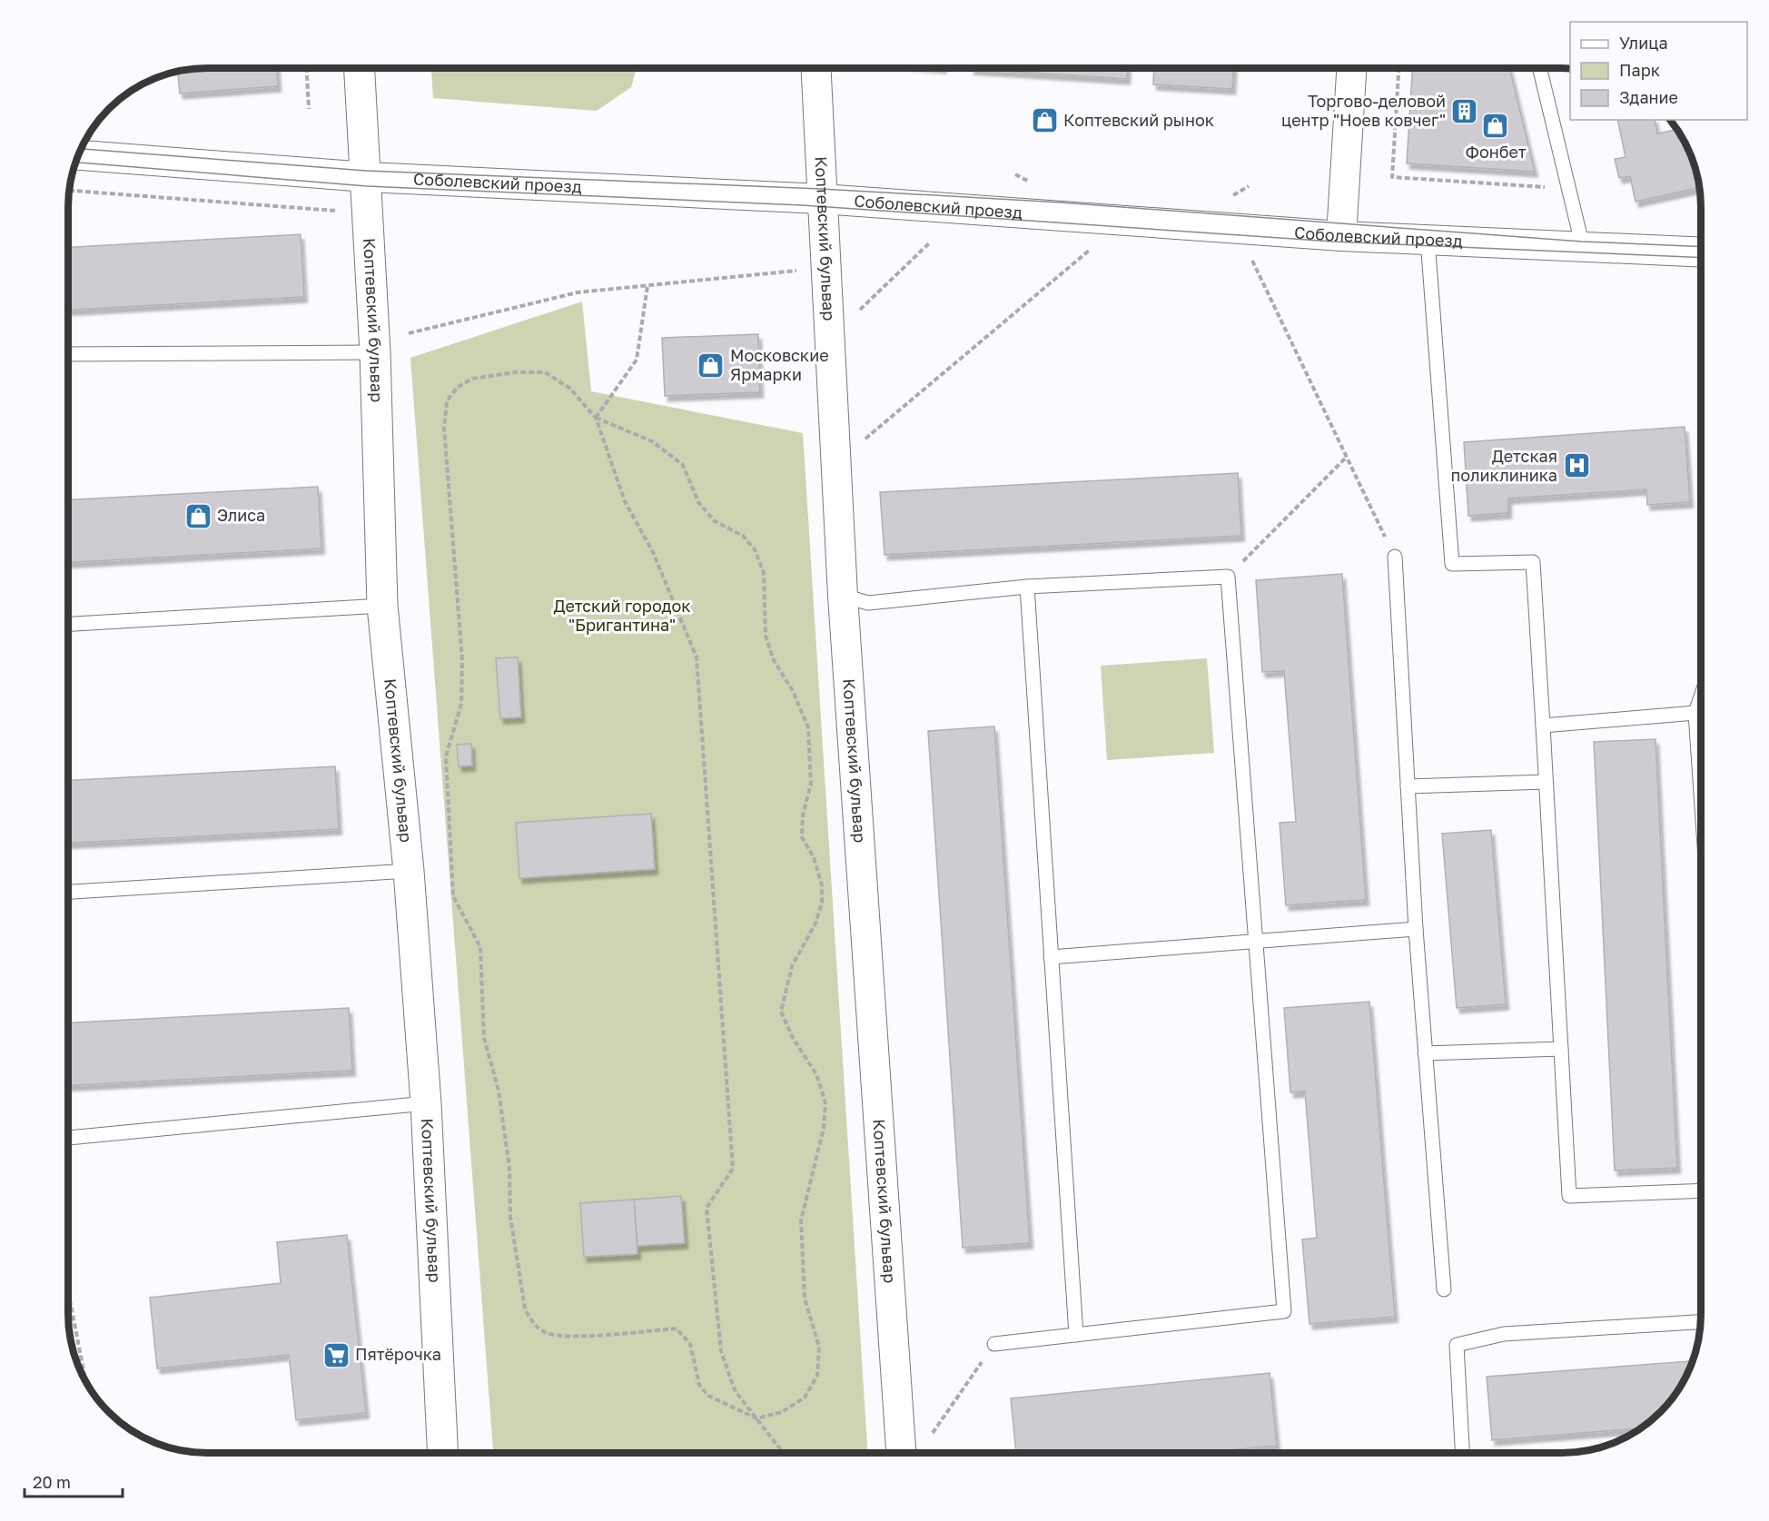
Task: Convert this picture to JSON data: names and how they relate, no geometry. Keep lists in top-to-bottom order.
{
  "streets": {
    "street": ["Соболевский проезд", "Коптевский бульвар"]
  },
  "crossings": [
    ["Соболевский проезд", "Коптевский бульвар"]
  ],
  "parks": ["Детский городок \"Бригантина\""],
  "places": {
    "building": ["Торгово-деловой центр \"Ноев ковчег\""],
    "shop": [
      "Коптевский рынок",
      "Фонбет",
      "Московские Ярмарки",
      "Элиса"
    ],
    "hospital": ["Детская поликлиника"],
    "supermarket": ["Пятёрочка"]
  },
  "legend": ["Улица", "Парк", "Здание"],
  "scale_bar": "20 m"
}
